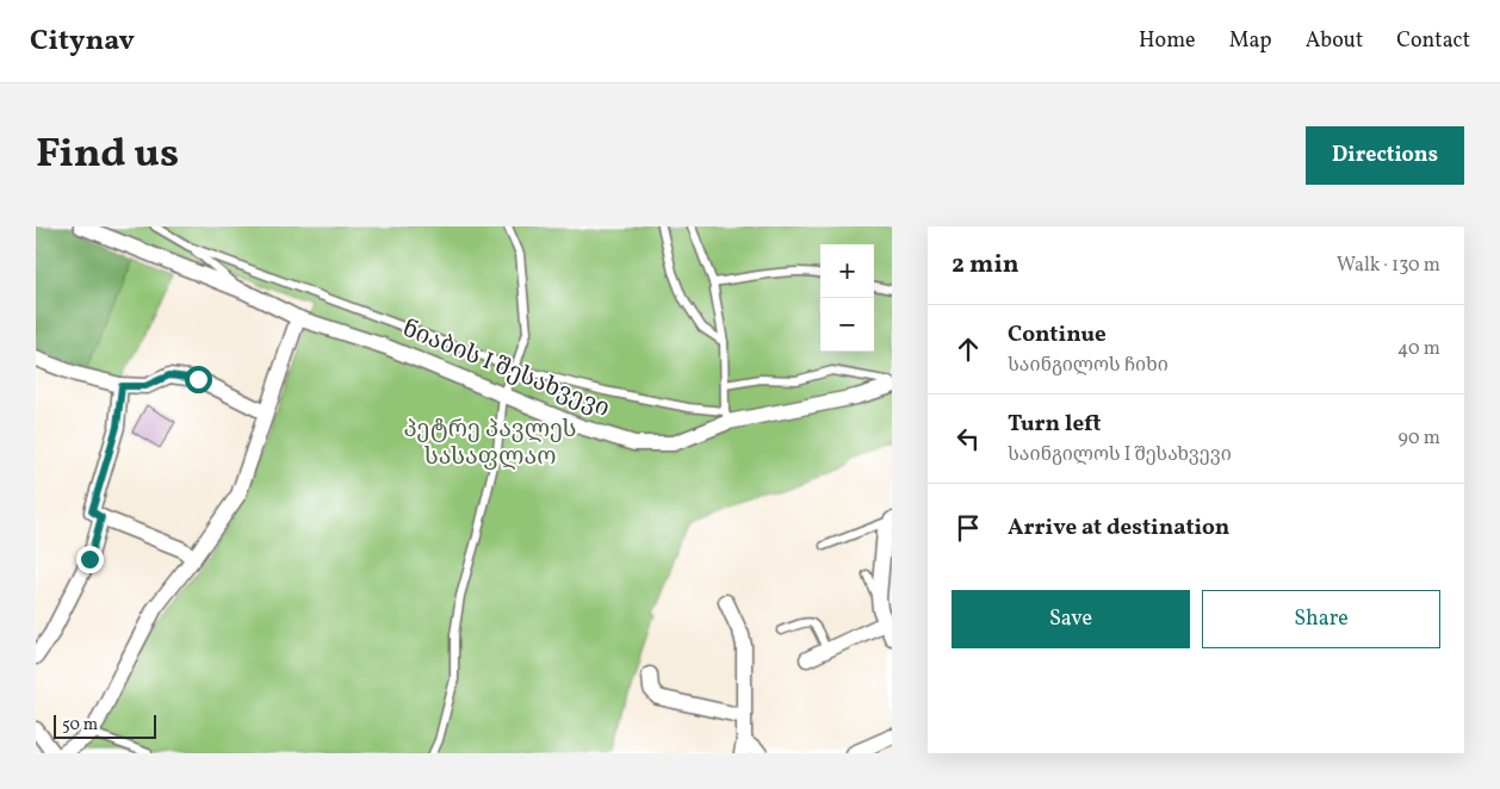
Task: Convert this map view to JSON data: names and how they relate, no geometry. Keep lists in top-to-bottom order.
{
  "streets": {
    "street": ["ნიაბის I შესახვევი"]
  },
  "parks": ["პეტრე პავლეს სასაფლაო"],
  "scale_bar": "50 m",
  "page": {
    "header": "Citynav",
    "nav": [
      "Home",
      "Map",
      "About",
      "Contact"
    ],
    "title": "Find us",
    "buttons": [
      "Directions",
      ["Save", "Share"]
    ],
    "heading": ["2 min", "Walk · 130 m"],
    "map_buttons": ["+", "−"],
    "list": [
      ["Continue", "საინგილოს ჩიხი", "40 m"],
      ["Turn left", "საინგილოს I შესახვევი", "90 m"],
      "Arrive at destination"
    ],
    "scale": "50 m"
  }
}
